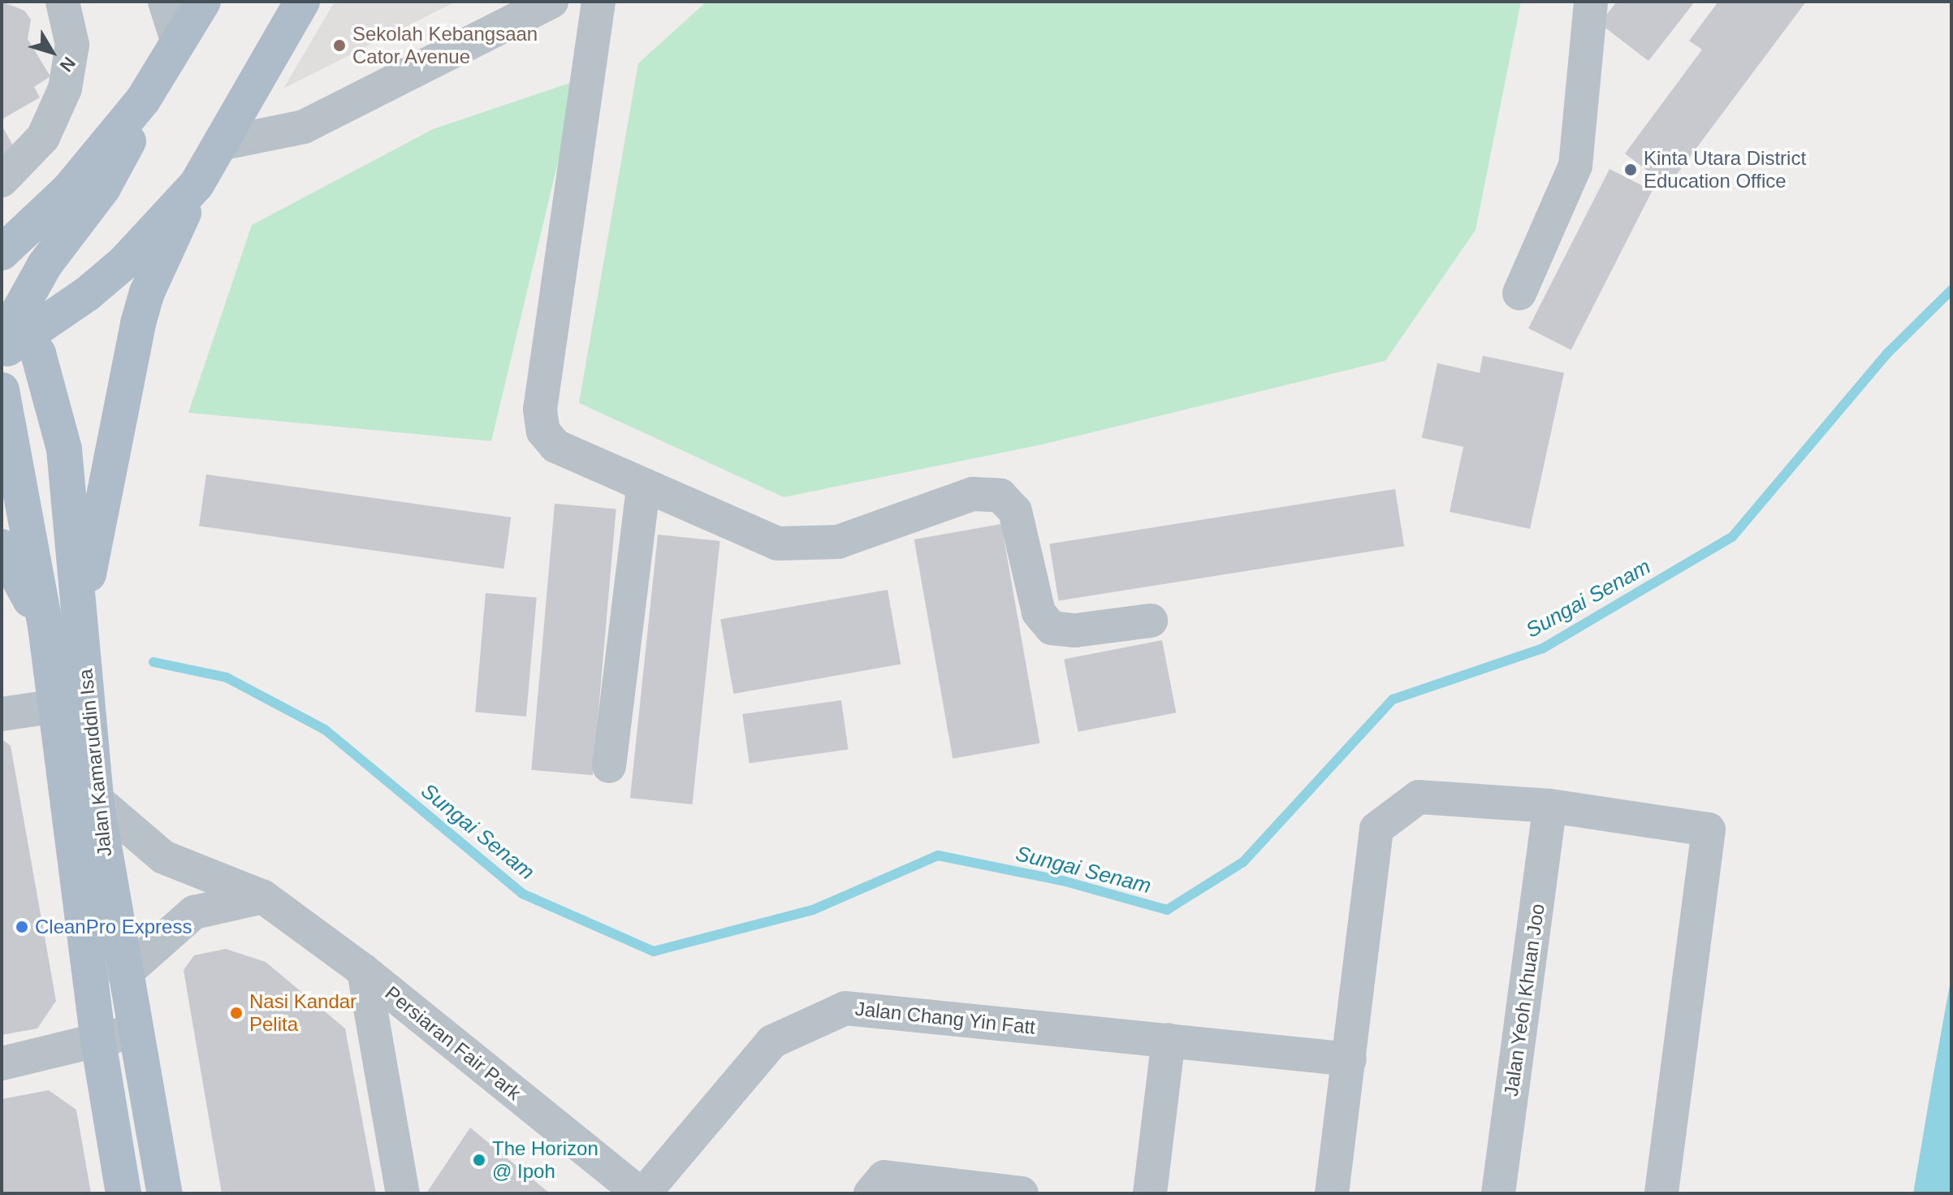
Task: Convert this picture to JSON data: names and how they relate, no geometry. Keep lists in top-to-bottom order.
{
  "streets": {
    "main road": ["Jalan Kamaruddin Isa"],
    "street": ["Jalan Yeoh Khuan Joo", "Jalan Chang Yin Fatt", "Persiaran Fair Park"]
  },
  "crossings": [
    ["Jalan Kamaruddin Isa", "Persiaran Fair Park"],
    ["Jalan Chang Yin Fatt", "Persiaran Fair Park"]
  ],
  "water": ["Sungai Senam"],
  "places": [
    "Sekolah Kebangsaan Cator Avenue",
    "Kinta Utara District Education Office",
    "CleanPro Express",
    "Nasi Kandar Pelita",
    "The Horizon @ Ipoh"
  ],
  "north": "bottom right"
}
